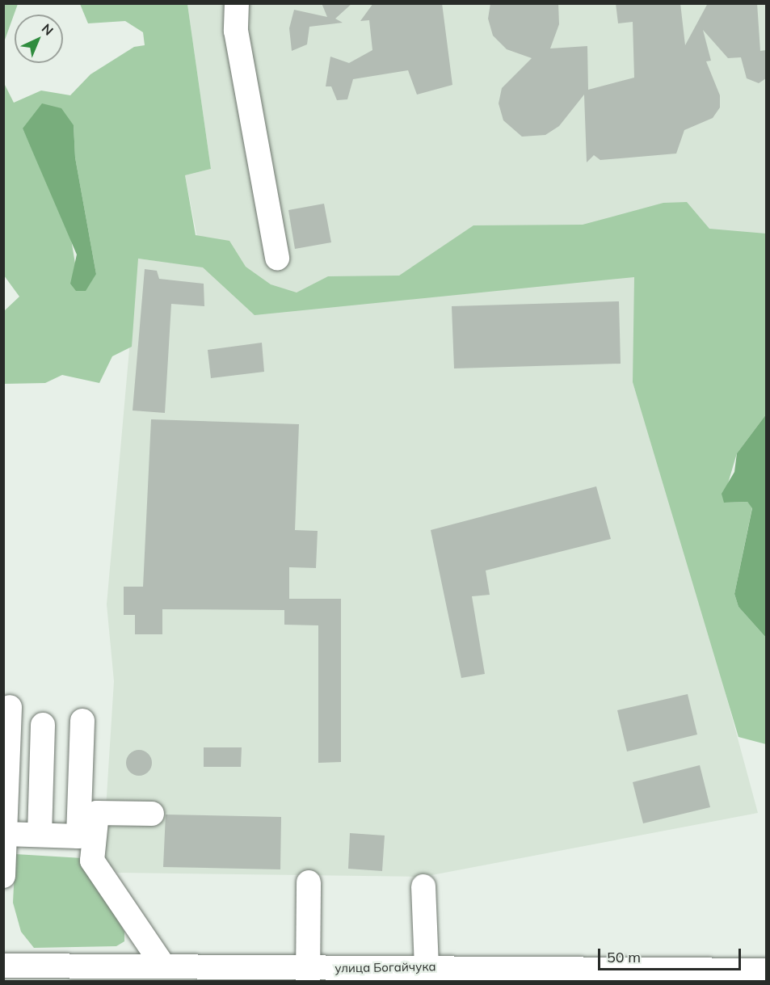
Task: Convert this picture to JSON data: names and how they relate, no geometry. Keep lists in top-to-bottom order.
{
  "streets": {
    "street": ["улица Богайчука"]
  },
  "scale_bar": "50 m",
  "north": "top right"
}
